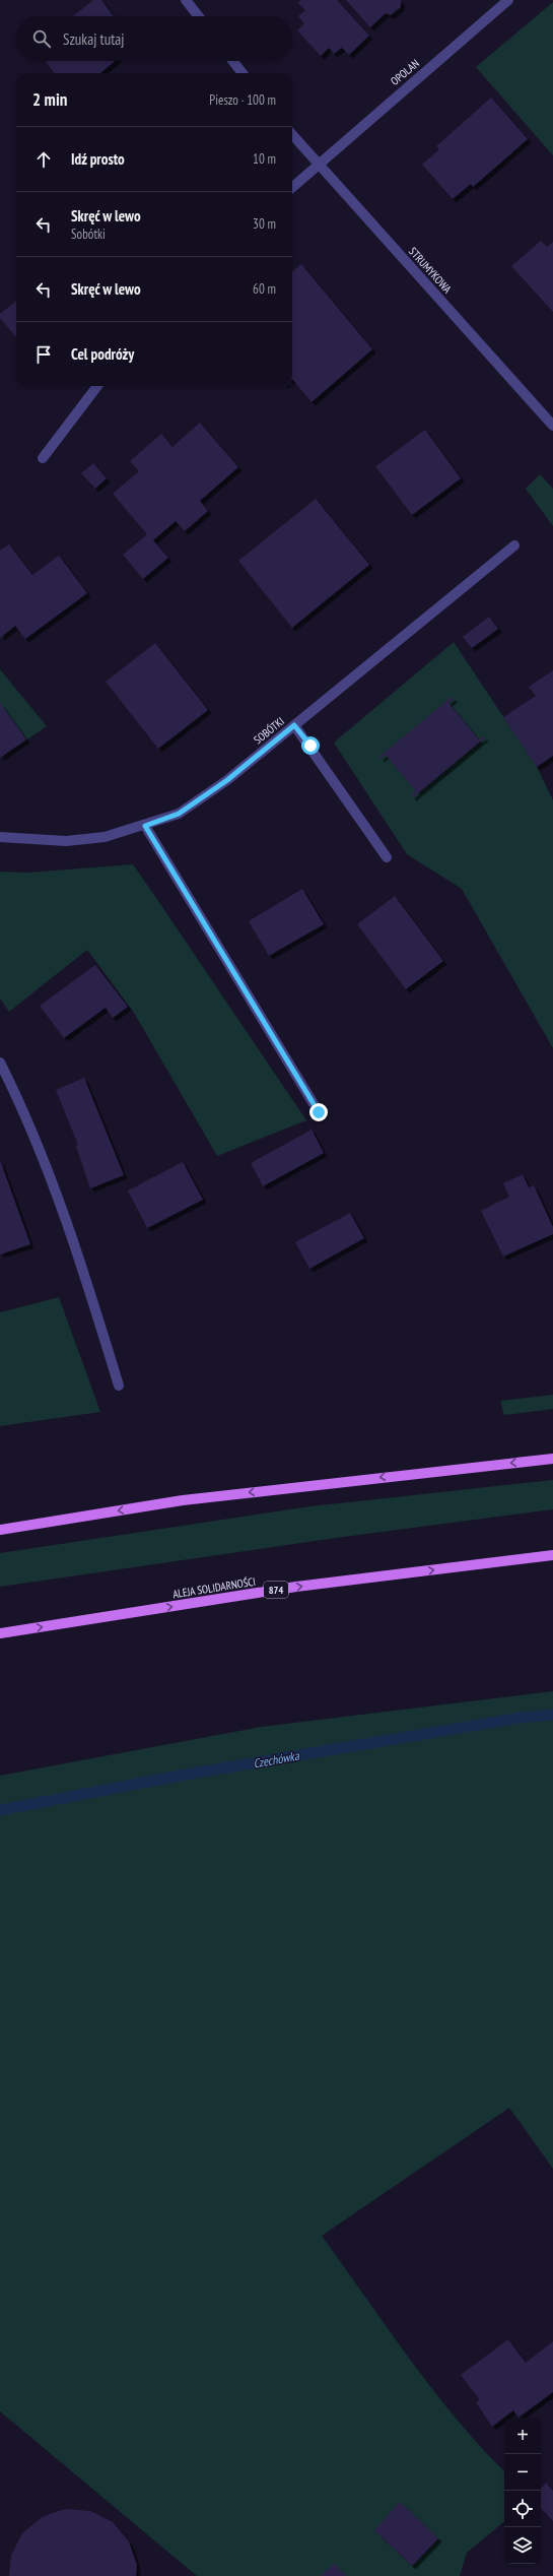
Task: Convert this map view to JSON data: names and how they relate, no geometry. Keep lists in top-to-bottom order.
{
  "streets": {
    "main road": ["ALEJA SOLIDARNOŚCI", "874"],
    "street": ["OPOLAN", "STRUMYKOWA", "SOBÓTKI"]
  },
  "crossings": [
    ["OPOLAN", "STRUMYKOWA"]
  ],
  "one_way": ["ALEJA SOLIDARNOŚCI"],
  "water": ["Czechówka"],
  "page": {
    "search": "Szukaj tutaj",
    "heading": ["2 min", "Pieszo · 100 m"],
    "list": [
      ["Idź prosto", "10 m"],
      ["Skręć w lewo", "Sobótki", "30 m"],
      ["Skręć w lewo", "60 m"],
      "Cel podróży"
    ],
    "map_buttons": ["+", "−"]
  }
}
